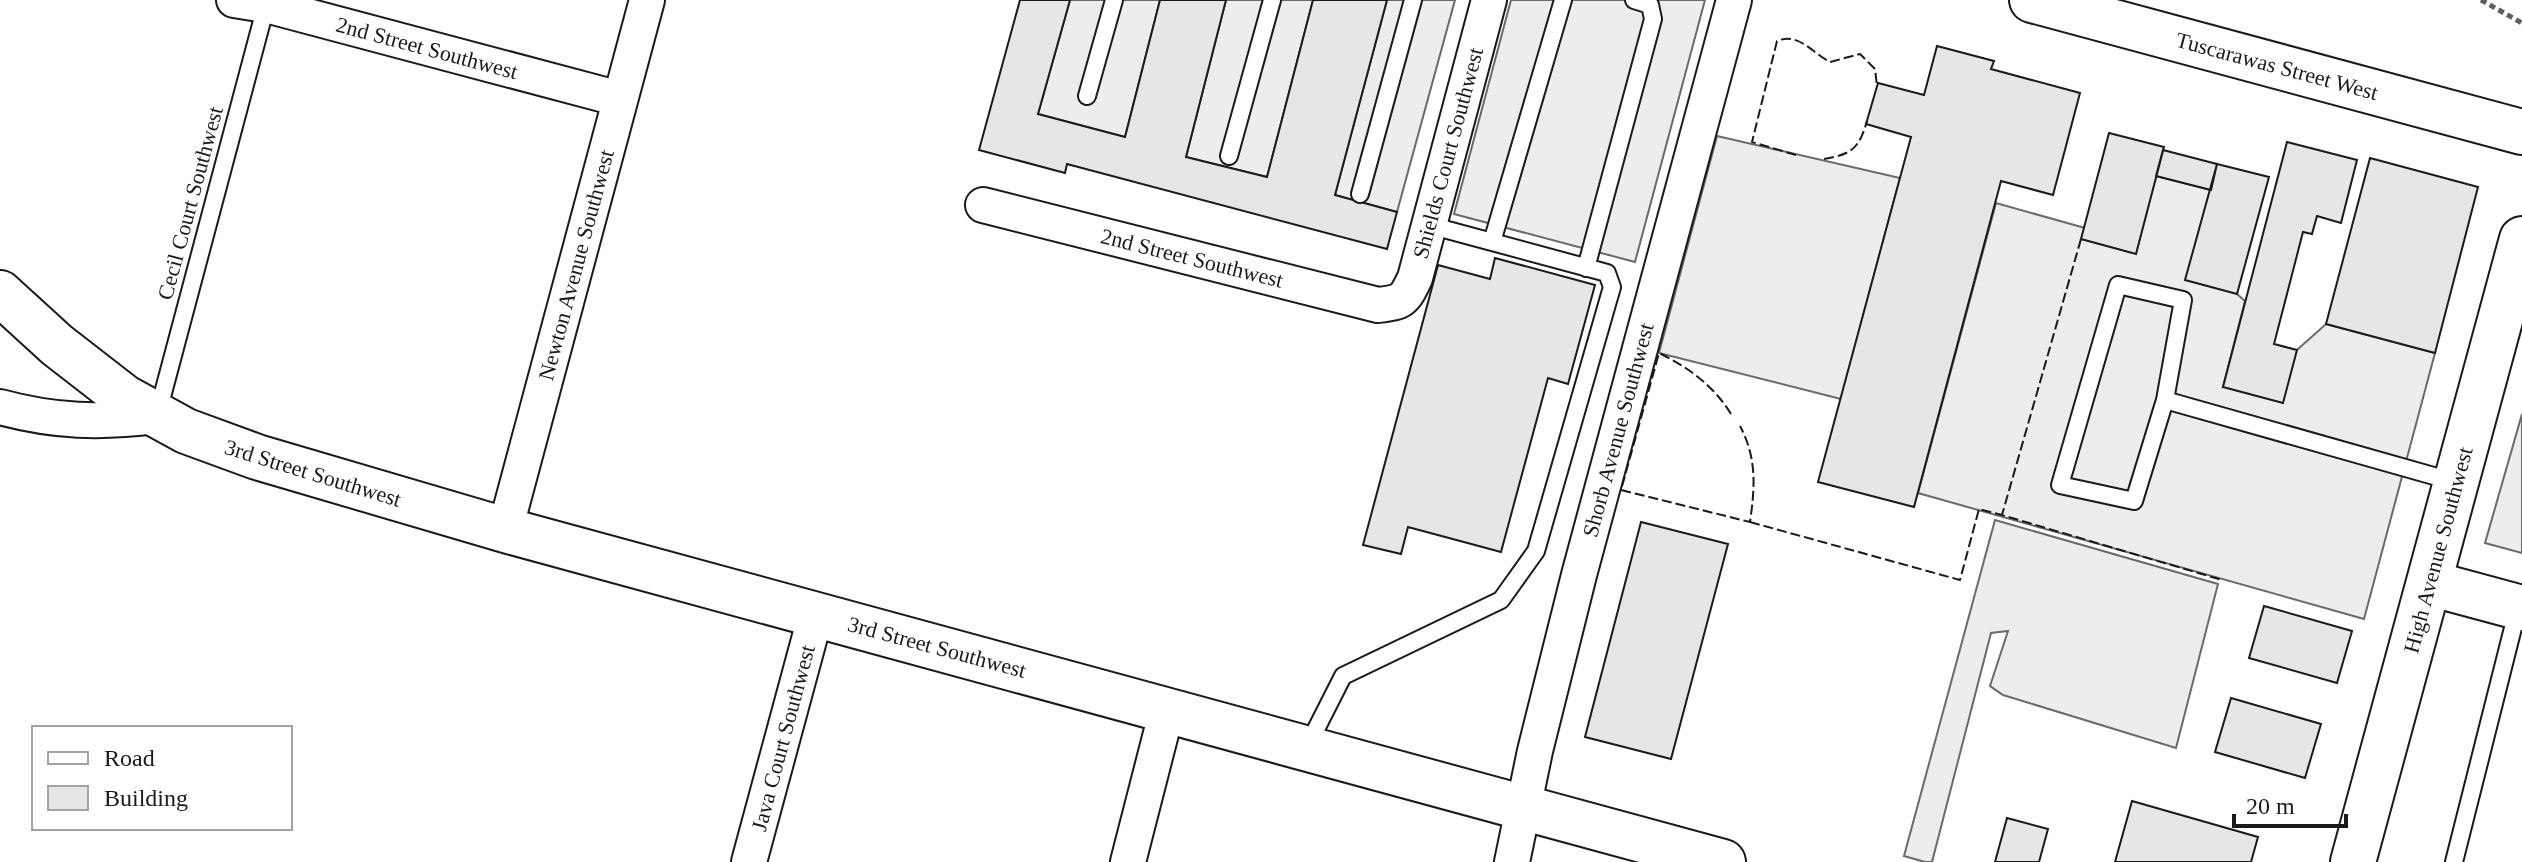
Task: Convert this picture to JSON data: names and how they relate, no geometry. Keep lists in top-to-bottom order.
{
  "streets": {
    "street": [
      "2nd Street Southwest",
      "Tuscarawas Street West",
      "Shields Court Southwest",
      "Newton Avenue Southwest",
      "Shorb Avenue Southwest",
      "3rd Street Southwest",
      "High Avenue Southwest",
      "Java Court Southwest"
    ],
    "lane": ["Cecil Court Southwest"]
  },
  "crossings": [
    ["2nd Street Southwest", "Shields Court Southwest"],
    ["2nd Street Southwest", "Cecil Court Southwest"],
    ["2nd Street Southwest", "Newton Avenue Southwest"],
    ["Cecil Court Southwest", "3rd Street Southwest"],
    ["Newton Avenue Southwest", "3rd Street Southwest"],
    ["Shorb Avenue Southwest", "3rd Street Southwest"],
    ["3rd Street Southwest", "Java Court Southwest"]
  ],
  "legend": ["Road", "Building"],
  "scale_bar": "20 m"
}
